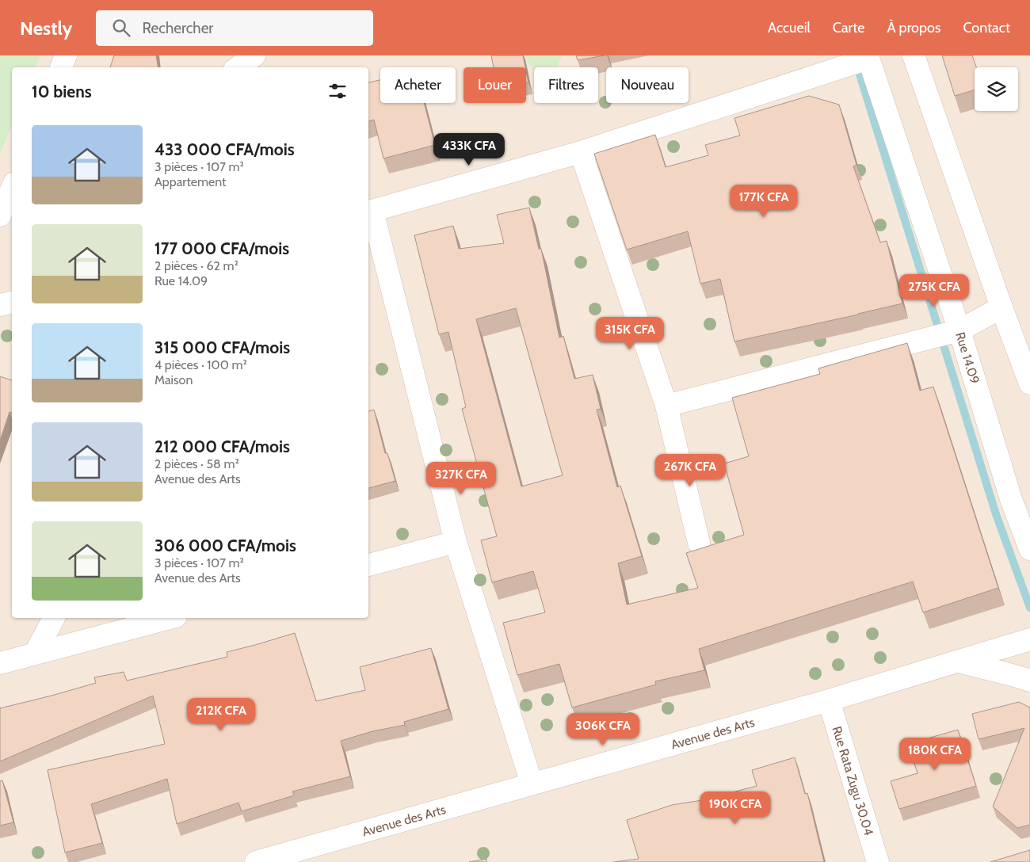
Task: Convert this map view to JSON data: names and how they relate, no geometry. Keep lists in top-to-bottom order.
{
  "streets": {
    "street": ["Rue 14.09", "Avenue des Arts", "Rue Rata Zugu 30.04"]
  },
  "crossings": [
    ["Avenue des Arts", "Rue Rata Zugu 30.04"]
  ],
  "page": {
    "header": "Nestly",
    "search": "Rechercher",
    "nav": [
      "Accueil",
      "Carte",
      "À propos",
      "Contact"
    ],
    "chip": [
      "Acheter",
      "Louer",
      "Filtres",
      "Nouveau"
    ],
    "heading": "10 biens",
    "list": [
      {
        "name": "433 000 CFA/mois",
        "note": "3 pièces · 107 m² · Appartement"
      },
      {
        "name": "177 000 CFA/mois",
        "note": "2 pièces · 62 m² · Rue 14.09"
      },
      {
        "name": "315 000 CFA/mois",
        "note": "4 pièces · 100 m² · Maison"
      },
      {
        "name": "212 000 CFA/mois",
        "note": "2 pièces · 58 m² · Avenue des Arts"
      },
      {
        "name": "306 000 CFA/mois",
        "note": "3 pièces · 107 m² · Avenue des Arts"
      }
    ],
    "price": [
      "433K CFA",
      "177K CFA",
      "275K CFA",
      "315K CFA",
      "267K CFA",
      "327K CFA",
      "212K CFA",
      "306K CFA",
      "180K CFA",
      "190K CFA"
    ]
  }
}
